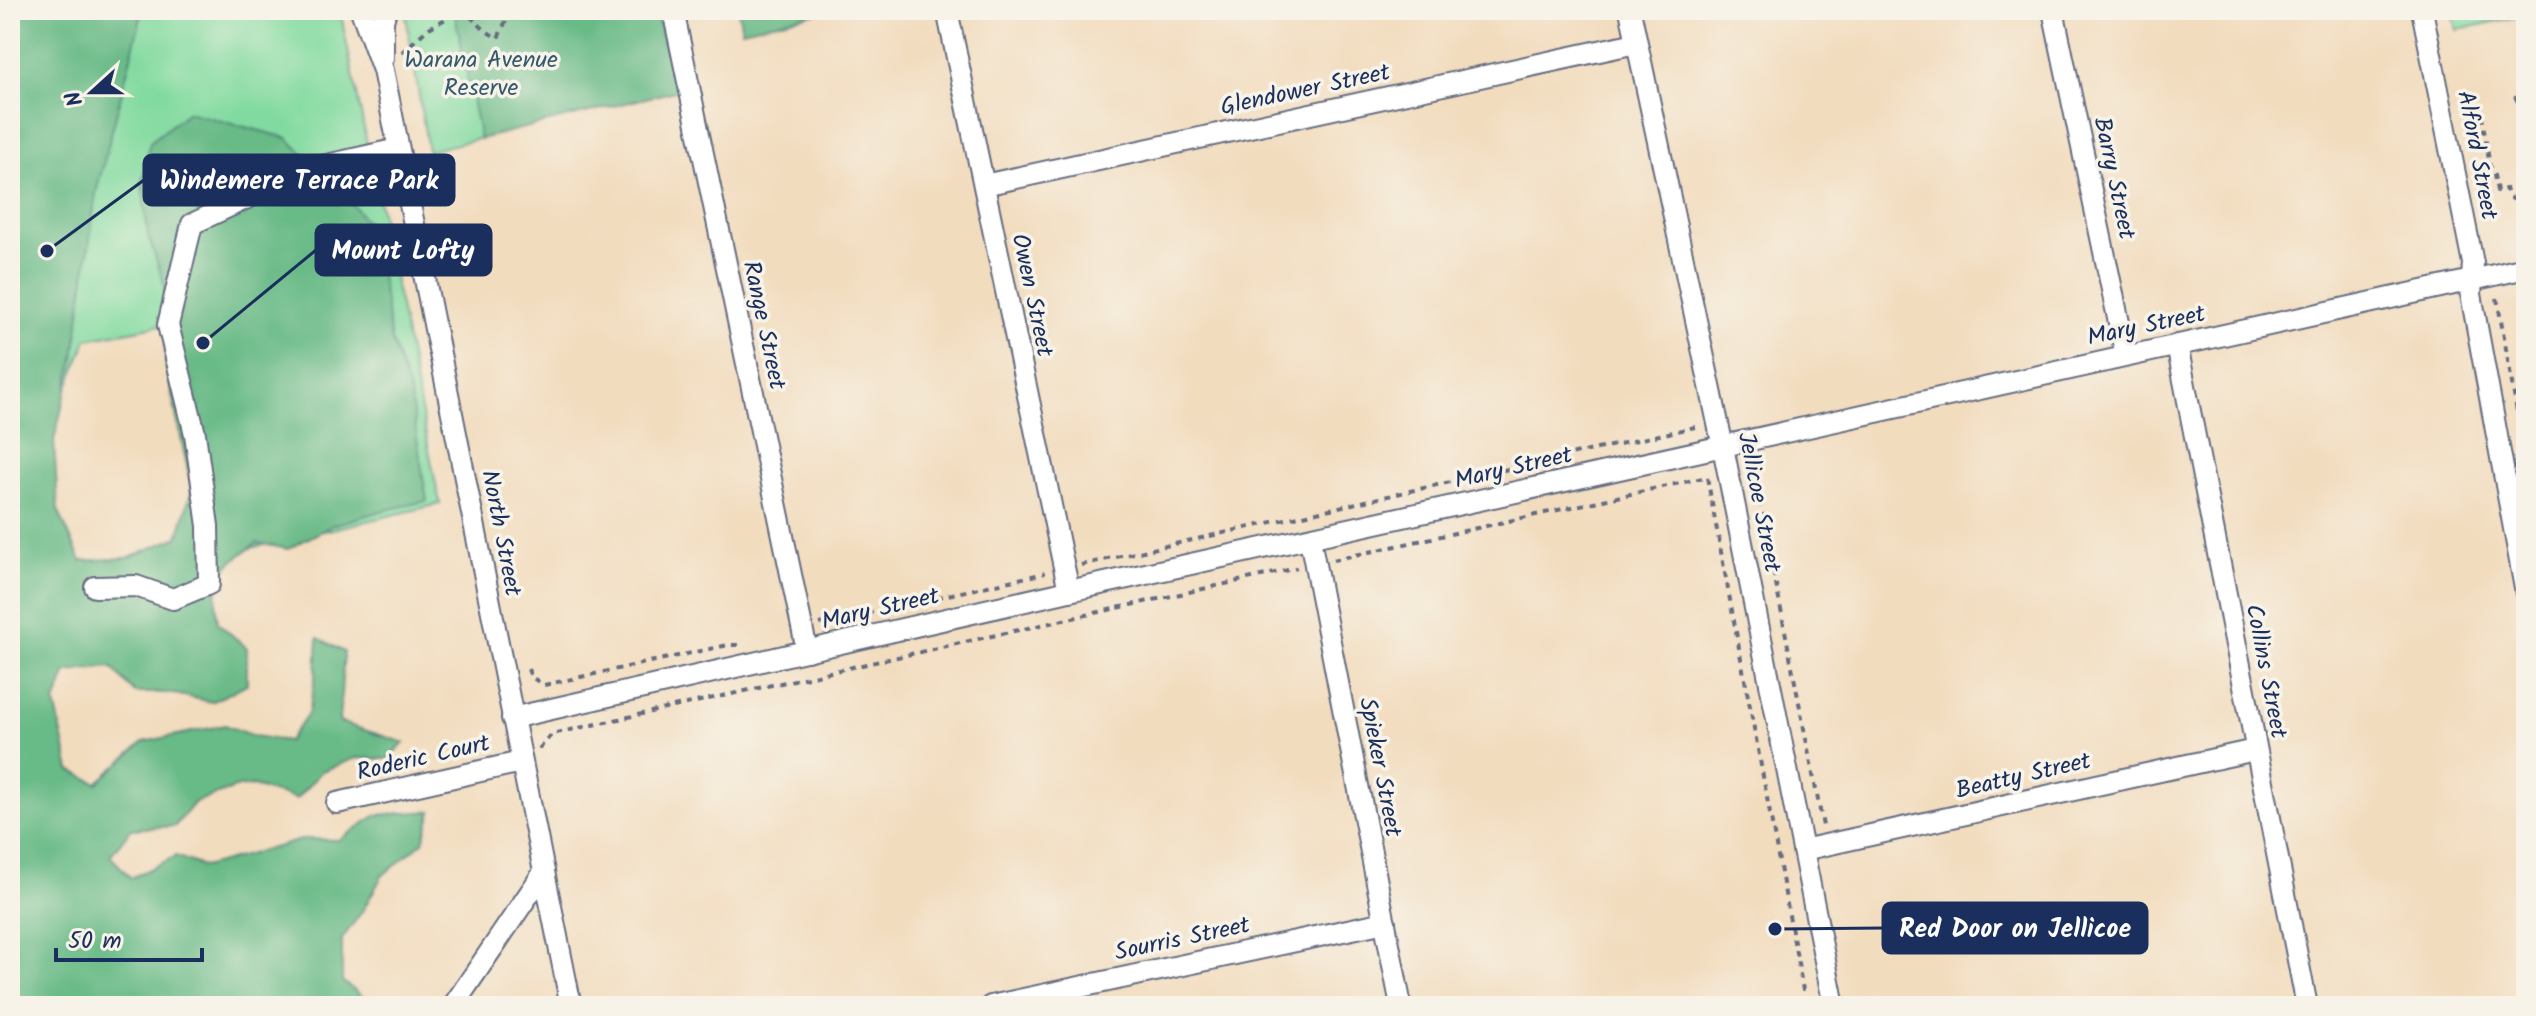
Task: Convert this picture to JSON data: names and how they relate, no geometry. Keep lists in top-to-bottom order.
{
  "streets": {
    "street": [
      "Glendower Street",
      "Alford Street",
      "Barry Street",
      "Owen Street",
      "Range Street",
      "Mary Street",
      "Jellicoe Street",
      "North Street",
      "Collins Street",
      "Roderic Court",
      "Spieker Street",
      "Beatty Street",
      "Sourris Street"
    ]
  },
  "crossings": [
    ["Glendower Street", "Owen Street"],
    ["Glendower Street", "Jellicoe Street"],
    ["Alford Street", "Mary Street"],
    ["Barry Street", "Mary Street"],
    ["Owen Street", "Mary Street"],
    ["Range Street", "Mary Street"],
    ["Mary Street", "Jellicoe Street"],
    ["Mary Street", "North Street"],
    ["Mary Street", "Collins Street"],
    ["Mary Street", "Spieker Street"],
    ["Jellicoe Street", "Beatty Street"],
    ["North Street", "Roderic Court"],
    ["Collins Street", "Beatty Street"],
    ["Spieker Street", "Sourris Street"]
  ],
  "parks": ["Warana Avenue Reserve"],
  "places": ["Windemere Terrace Park", "Mount Lofty", "Red Door on Jellicoe"],
  "scale_bar": "50 m",
  "north": "left"
}
